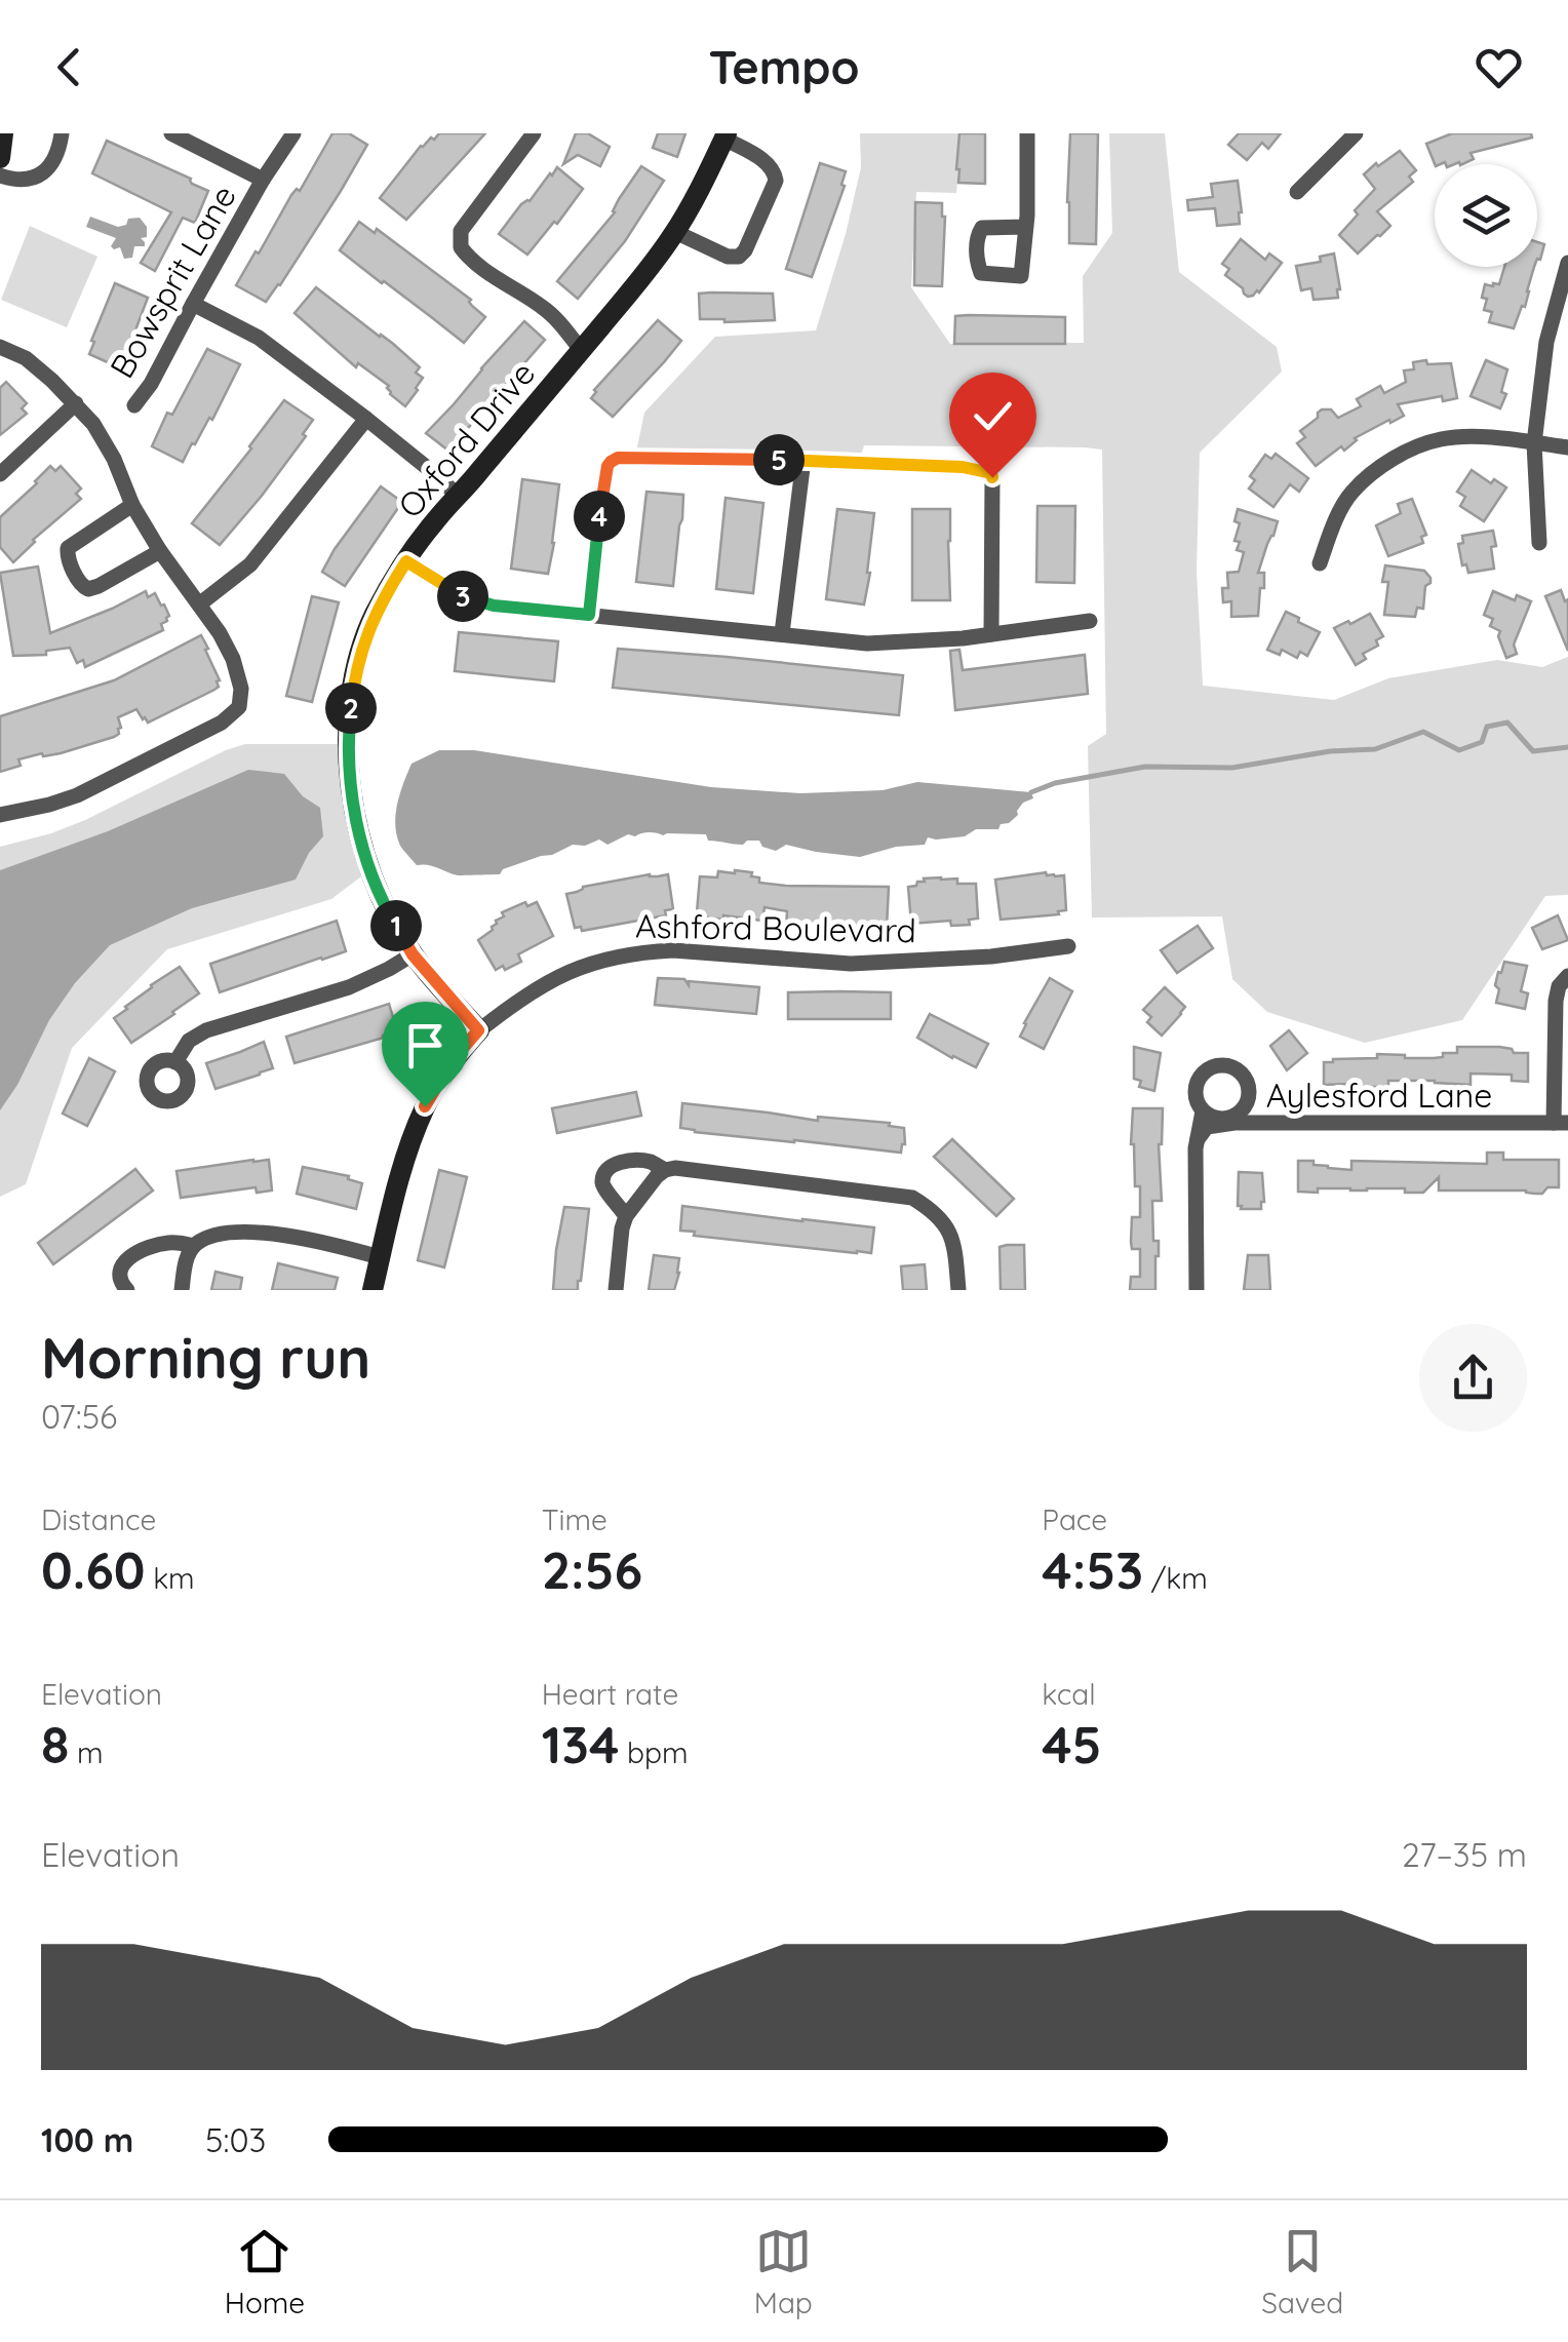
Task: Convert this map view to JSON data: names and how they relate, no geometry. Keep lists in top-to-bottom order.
{
  "streets": {
    "street": [
      "Bowsprit Lane",
      "Oxford Drive",
      "Ashford Boulevard",
      "Aylesford Lane"
    ]
  },
  "crossings": [
    ["Oxford Drive", "Ashford Boulevard"]
  ],
  "page": {
    "header": "Tempo",
    "pins": [
      "5",
      "4",
      "3",
      "2",
      "1"
    ],
    "heading": ["Morning run", "07:56"],
    "stats": [
      ["Distance", "0.60 km"],
      ["Time", "2:56"],
      ["Pace", "4:53 /km"],
      ["Elevation", "8 m"],
      ["Heart rate", "134 bpm"],
      ["kcal", "45"]
    ],
    "chart": ["Elevation", "27–35 m"],
    "list": [
      {
        "name": "100 m",
        "note": "5:03"
      }
    ],
    "tabs": ["Home", "Map", "Saved"]
  }
}
